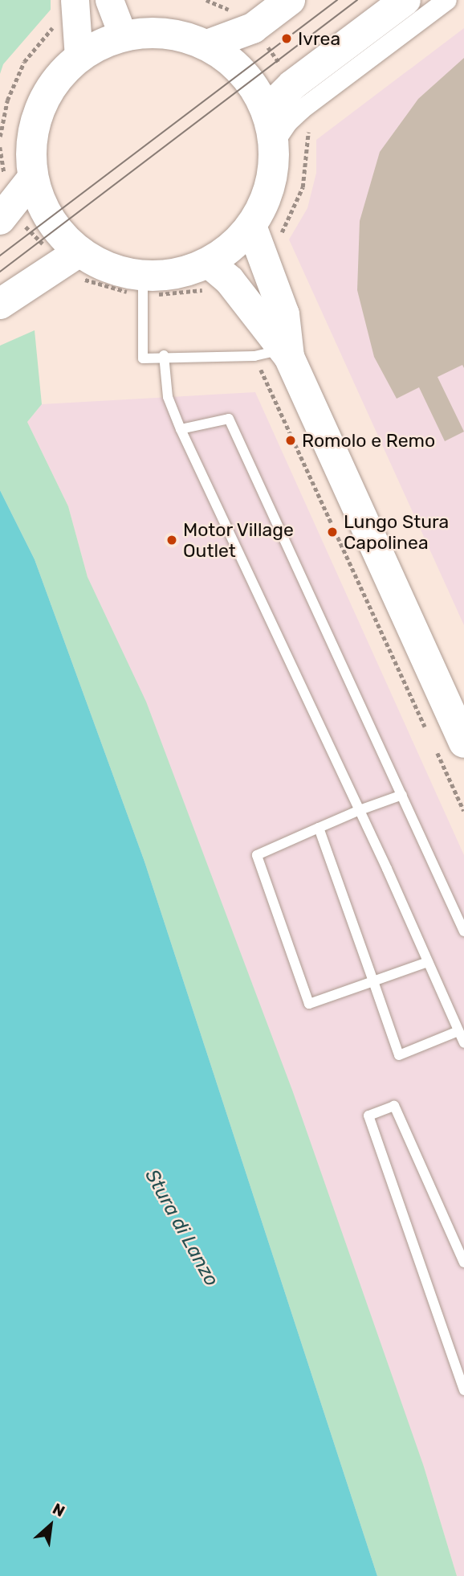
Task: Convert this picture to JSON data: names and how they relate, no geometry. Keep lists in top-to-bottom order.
{
  "water": ["Stura di Lanzo"],
  "places": [
    "Ivrea",
    "Romolo e Remo",
    "Lungo Stura Capolinea",
    "Motor Village Outlet"
  ],
  "north": "top right"
}
